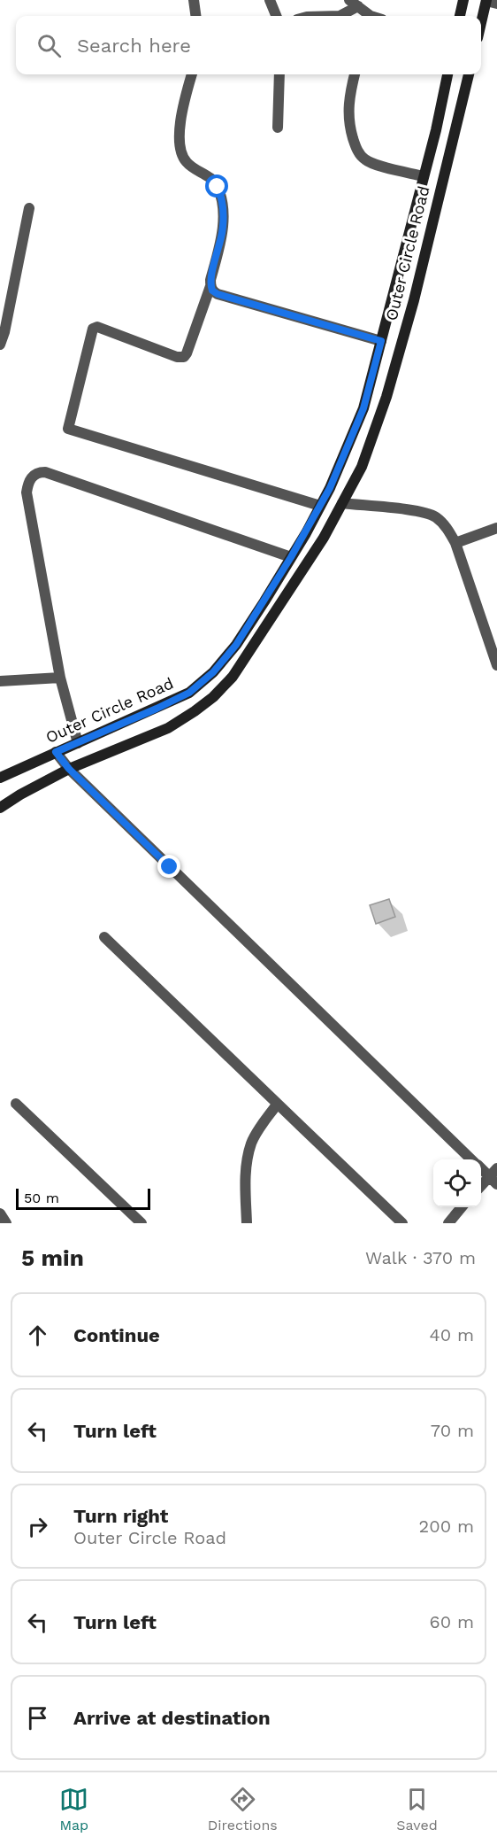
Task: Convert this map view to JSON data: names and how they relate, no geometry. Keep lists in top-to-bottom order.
{
  "streets": {
    "main road": ["Outer Circle Road"]
  },
  "scale_bar": "50 m",
  "page": {
    "search": "Search here",
    "scale": "50 m",
    "heading": ["5 min", "Walk · 370 m"],
    "list": [
      ["Continue", "40 m"],
      ["Turn left", "70 m"],
      ["Turn right", "Outer Circle Road", "200 m"],
      ["Turn left", "60 m"],
      "Arrive at destination"
    ],
    "nav": ["Map", "Directions", "Saved"]
  }
}
